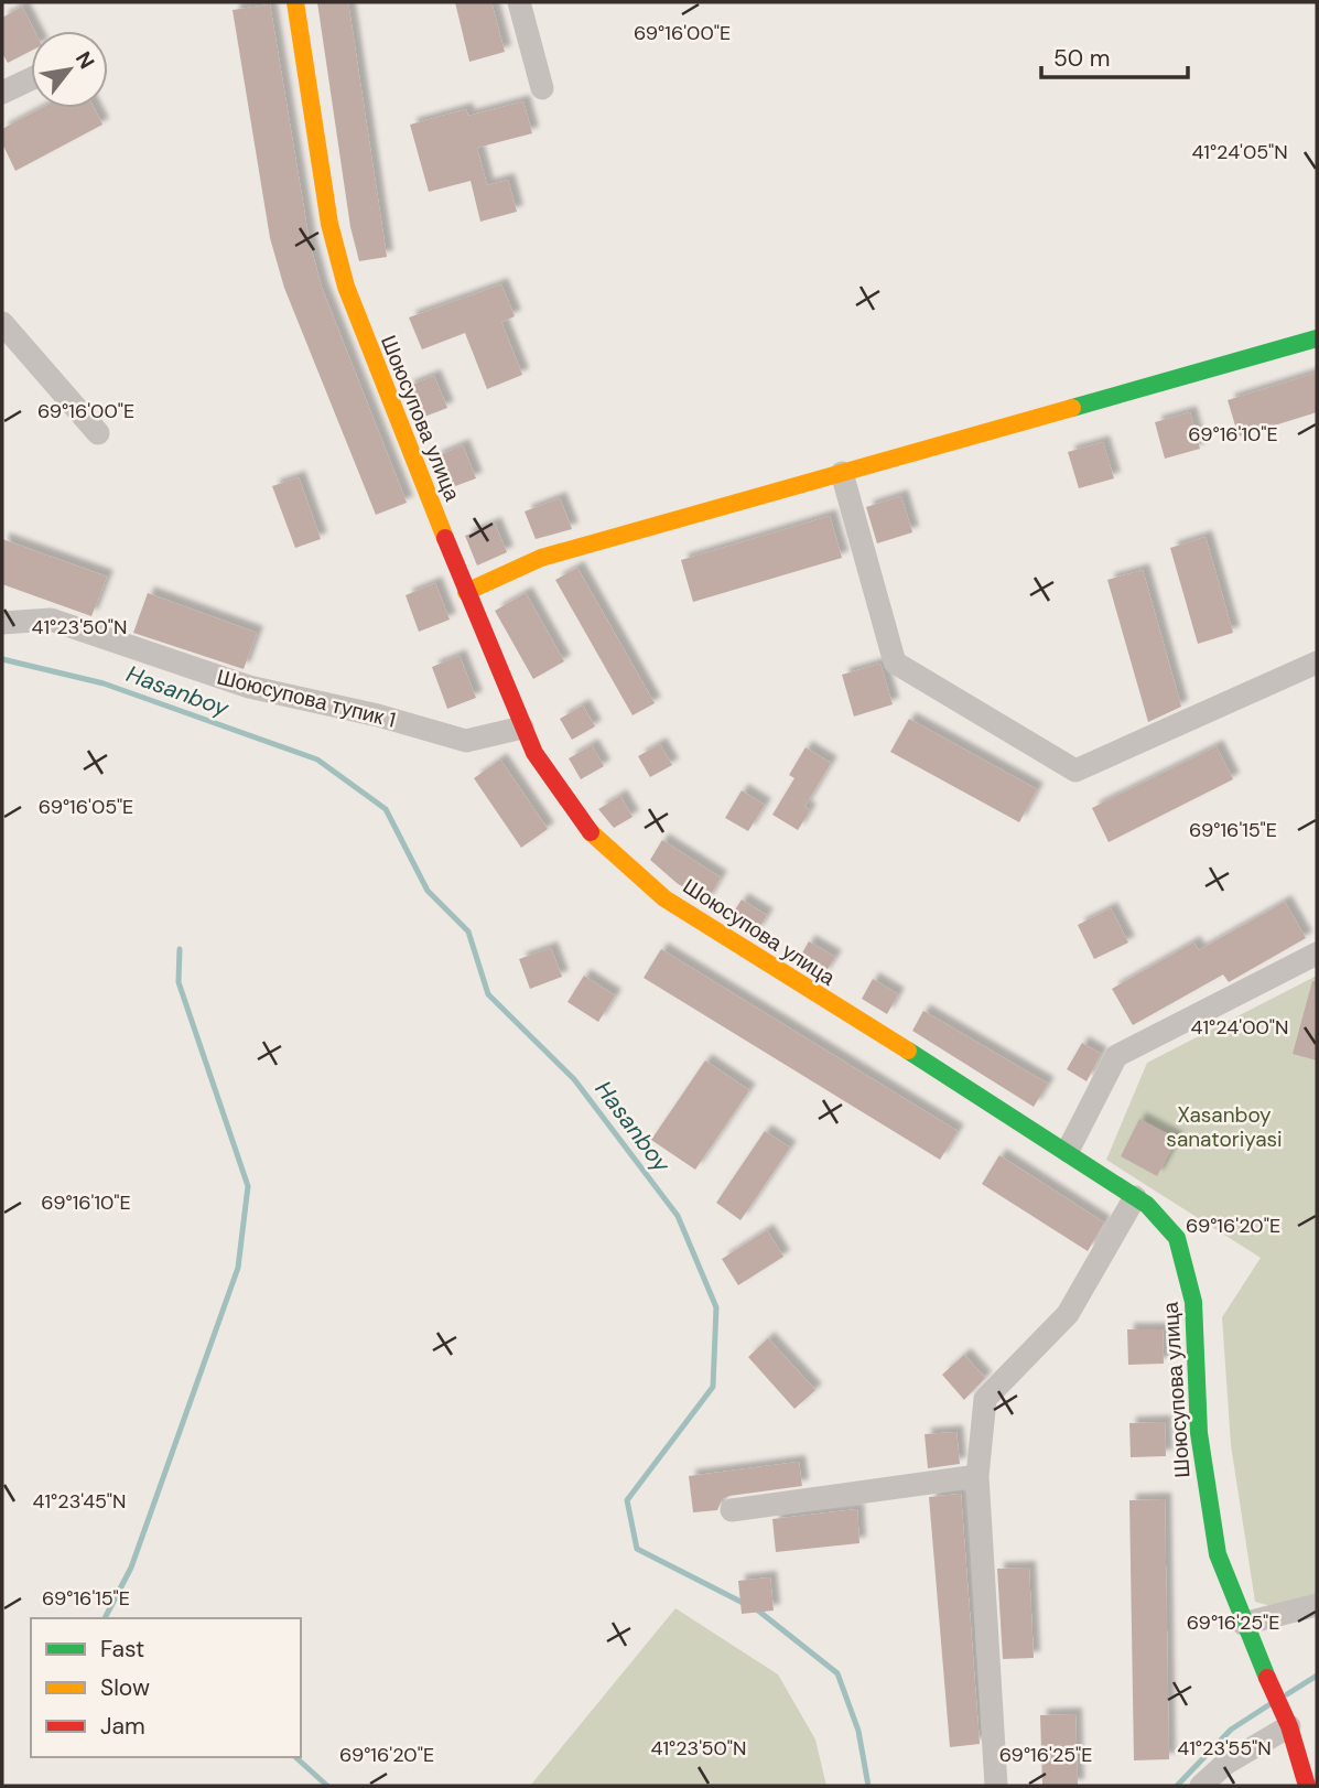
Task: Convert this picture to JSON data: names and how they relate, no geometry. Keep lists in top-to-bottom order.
{
  "streets": {
    "street": ["Шоюсупова улица", "Шоюсупова тупик 1"]
  },
  "crossings": [
    ["Шоюсупова улица", "Шоюсупова тупик 1"]
  ],
  "water": ["Hasanboy"],
  "parks": ["Xasanboy sanatoriyasi"],
  "legend": ["Fast", "Slow", "Jam"],
  "scale_bar": "50 m",
  "north": "top right",
  "coordinates": [
    "69°16'00\"E",
    "41°24'05\"N",
    "69°16'10\"E",
    "41°23'50\"N",
    "69°16'05\"E",
    "69°16'15\"E",
    "41°24'00\"N",
    "69°16'20\"E",
    "41°23'45\"N",
    "69°16'25\"E",
    "41°23'55\"N"
  ]
}
